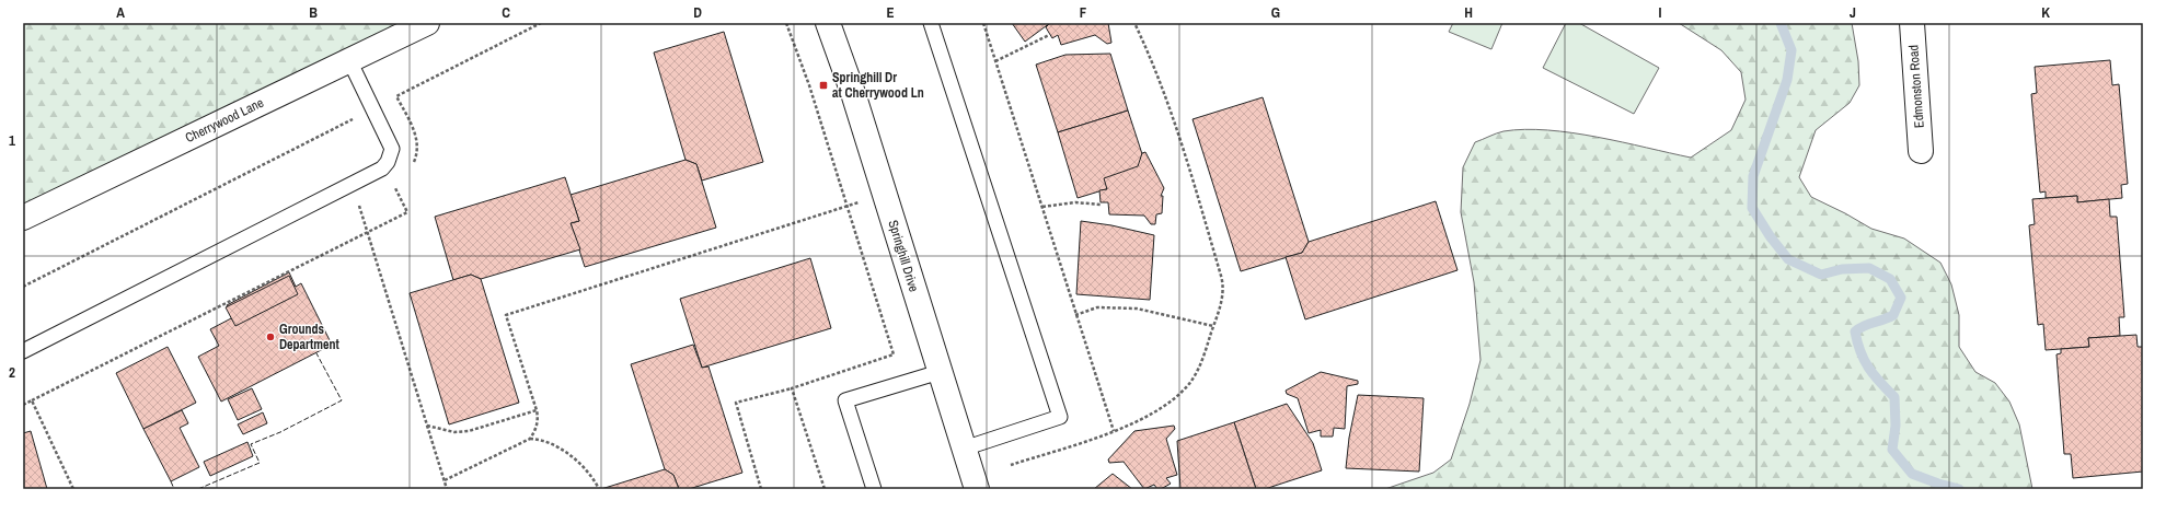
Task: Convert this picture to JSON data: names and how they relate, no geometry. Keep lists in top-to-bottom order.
{
  "streets": {
    "street": ["Edmonston Road", "Cherrywood Lane", "Springhill Drive"]
  },
  "places": {
    "transit": ["Springhill Dr at Cherrywood Ln"],
    "other": ["Grounds Department"]
  },
  "grid": {
    "columns": [
      "A",
      "B",
      "C",
      "D",
      "E",
      "F",
      "G",
      "H",
      "I",
      "J",
      "K"
    ],
    "rows": ["1", "2"]
  }
}
